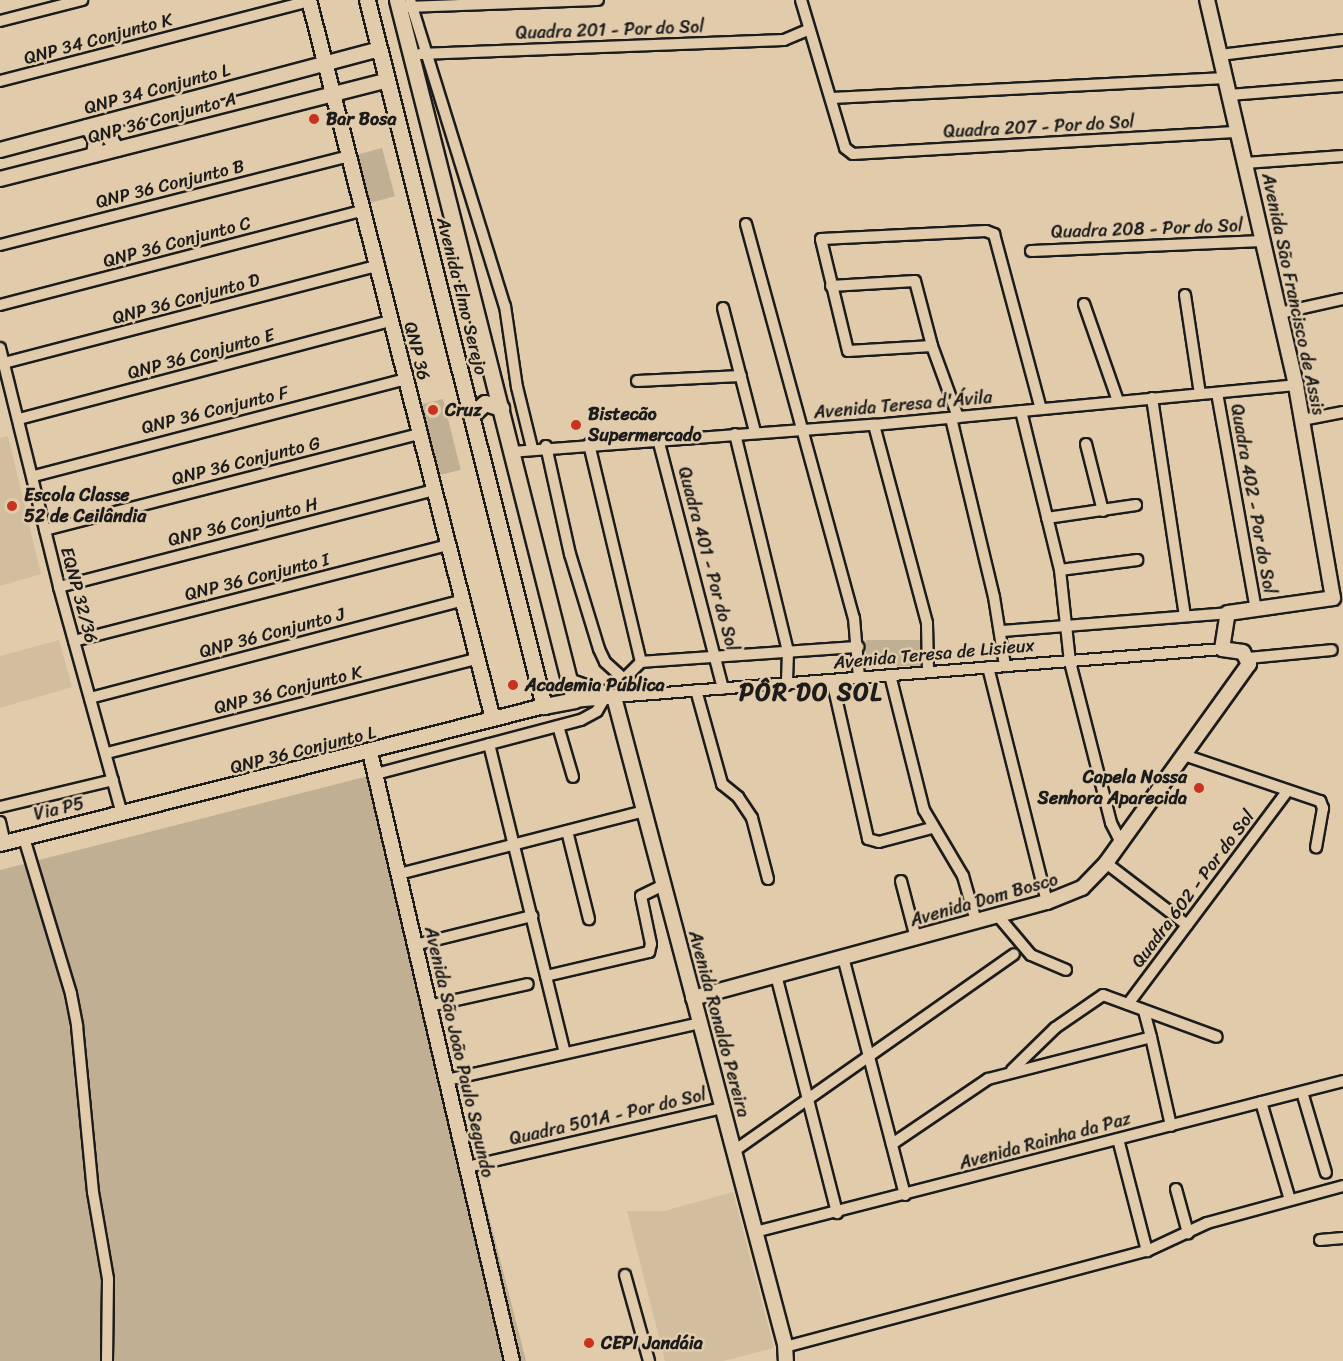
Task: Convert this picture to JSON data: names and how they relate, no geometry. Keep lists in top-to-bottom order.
{
  "streets": {
    "main road": ["Avenida Elmo Serejo"],
    "street": [
      "Quadra 201 - Por do Sol",
      "QNP 34 Conjunto K",
      "QNP 34 Conjunto L",
      "QNP 36 Conjunto A",
      "Quadra 207 - Por do Sol",
      "QNP 36 Conjunto B",
      "Quadra 208 - Por do Sol",
      "QNP 36 Conjunto C",
      "Avenida São Francisco de Assis",
      "QNP 36 Conjunto D",
      "QNP 36",
      "QNP 36 Conjunto E",
      "Avenida Teresa d'Ávila",
      "QNP 36 Conjunto F",
      "QNP 36 Conjunto G",
      "Quadra 402 - Por do Sol",
      "QNP 36 Conjunto H",
      "Quadra 401 - Por do Sol",
      "QNP 36 Conjunto I",
      "EQNP 32/36",
      "QNP 36 Conjunto J",
      "Avenida Teresa de Lisieux",
      "QNP 36 Conjunto K",
      "QNP 36 Conjunto L",
      "Via P5",
      "Quadra 602 - Por do Sol",
      "Avenida Dom Bosco",
      "Avenida Ronaldo Pereira",
      "Avenida São João Paulo Segundo",
      "Quadra 501A - Por do Sol",
      "Avenida Rainha da Paz"
    ]
  },
  "crossings": [
    ["Quadra 201 - Por do Sol", "Avenida Elmo Serejo"],
    ["QNP 34 Conjunto K", "QNP 36"],
    ["QNP 34 Conjunto L", "Avenida Elmo Serejo"],
    ["QNP 34 Conjunto L", "QNP 36"],
    ["QNP 36 Conjunto A", "Avenida Elmo Serejo"],
    ["QNP 36 Conjunto A", "QNP 36"],
    ["Quadra 207 - Por do Sol", "Avenida São Francisco de Assis"],
    ["QNP 36 Conjunto B", "QNP 36"],
    ["Quadra 208 - Por do Sol", "Avenida São Francisco de Assis"],
    ["QNP 36 Conjunto C", "QNP 36"],
    ["Avenida São Francisco de Assis", "Avenida Teresa d'Ávila"],
    ["Avenida Elmo Serejo", "Avenida Teresa d'Ávila"],
    ["QNP 36 Conjunto D", "QNP 36"],
    ["QNP 36 Conjunto D", "EQNP 32/36"],
    ["QNP 36", "QNP 36 Conjunto E"],
    ["QNP 36", "QNP 36 Conjunto F"],
    ["QNP 36", "QNP 36 Conjunto G"],
    ["QNP 36", "QNP 36 Conjunto H"],
    ["QNP 36", "QNP 36 Conjunto I"],
    ["QNP 36", "QNP 36 Conjunto J"],
    ["QNP 36", "QNP 36 Conjunto K"],
    ["QNP 36", "QNP 36 Conjunto L"],
    ["QNP 36 Conjunto E", "EQNP 32/36"],
    ["Avenida Teresa d'Ávila", "Quadra 402 - Por do Sol"],
    ["Avenida Teresa d'Ávila", "Quadra 401 - Por do Sol"],
    ["QNP 36 Conjunto F", "EQNP 32/36"],
    ["QNP 36 Conjunto G", "EQNP 32/36"],
    ["QNP 36 Conjunto H", "EQNP 32/36"],
    ["Quadra 401 - Por do Sol", "Avenida Teresa de Lisieux"],
    ["QNP 36 Conjunto I", "EQNP 32/36"],
    ["EQNP 32/36", "QNP 36 Conjunto J"],
    ["EQNP 32/36", "QNP 36 Conjunto K"],
    ["EQNP 32/36", "QNP 36 Conjunto L"],
    ["EQNP 32/36", "Via P5"],
    ["Avenida Teresa de Lisieux", "Avenida Dom Bosco"],
    ["Avenida Teresa de Lisieux", "Avenida Ronaldo Pereira"],
    ["QNP 36 Conjunto L", "Via P5"],
    ["QNP 36 Conjunto L", "Avenida São João Paulo Segundo"],
    ["Avenida Dom Bosco", "Avenida Ronaldo Pereira"],
    ["Avenida Ronaldo Pereira", "Quadra 501A - Por do Sol"],
    ["Avenida Ronaldo Pereira", "Avenida Rainha da Paz"],
    ["Avenida São João Paulo Segundo", "Quadra 501A - Por do Sol"]
  ],
  "districts": ["PÔR DO SOL"],
  "places": [
    "Bar Bosa",
    "Cruz",
    "Bistecão Supermercado",
    "Escola Classe 52 de Ceilândia",
    "Academia Pública",
    "Capela Nossa Senhora Aparecida",
    "CEPI Jandáia"
  ]
}
